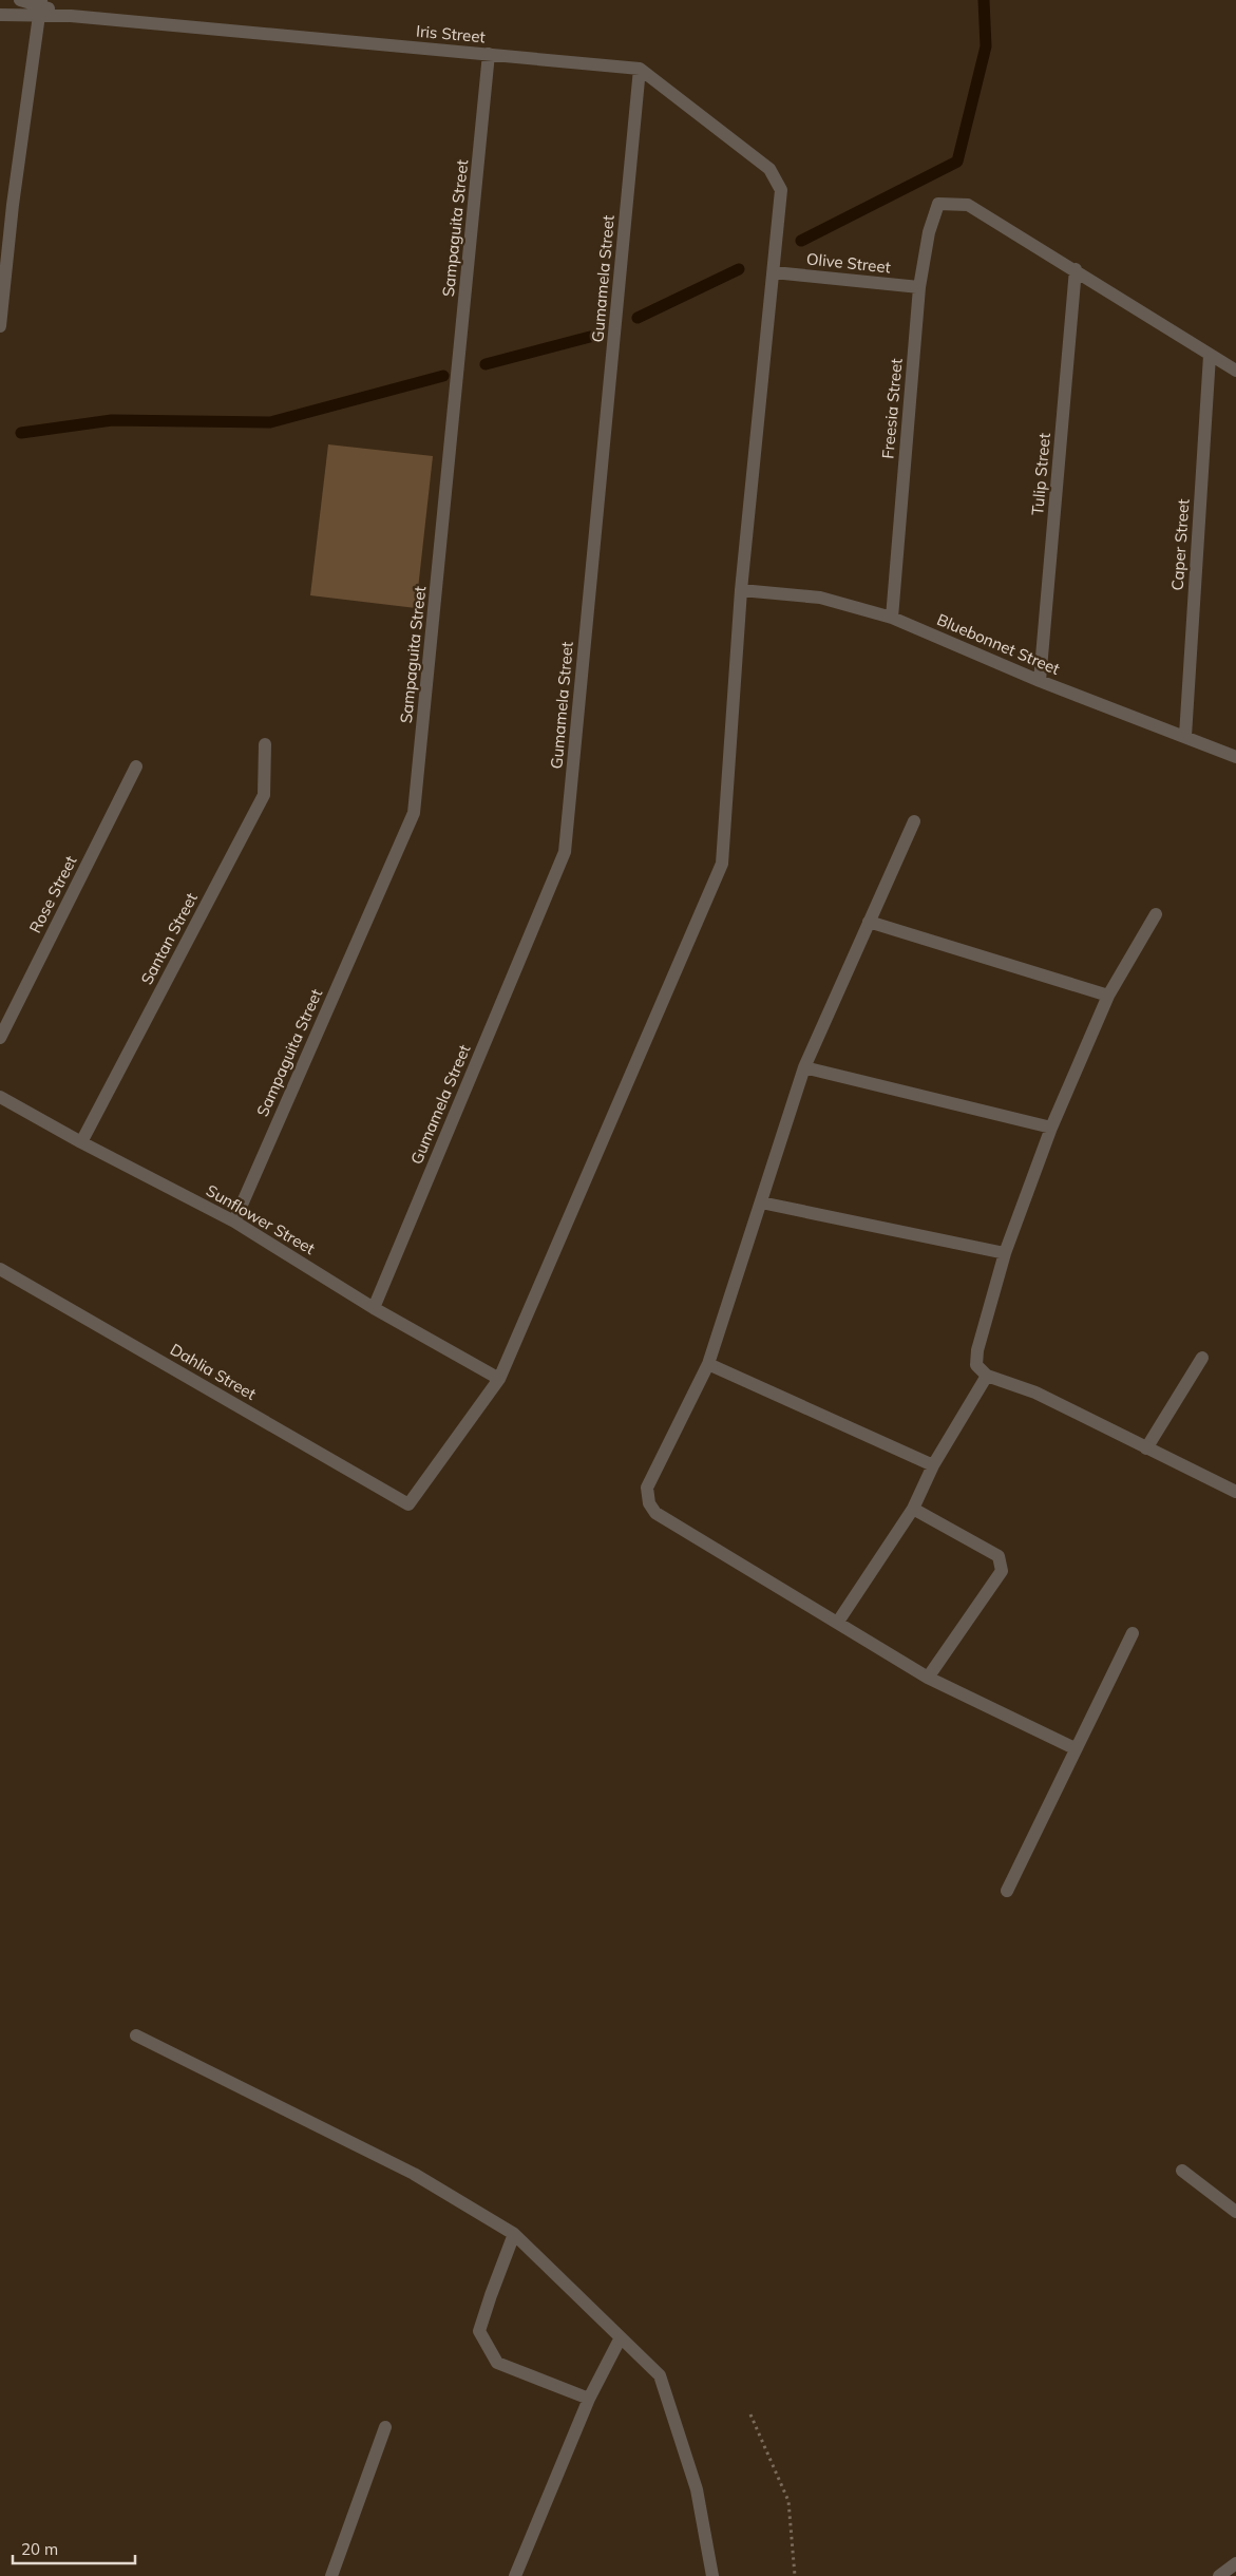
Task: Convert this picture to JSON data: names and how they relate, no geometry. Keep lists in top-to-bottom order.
{
  "streets": {
    "street": [
      "Iris Street",
      "Sampaguita Street",
      "Olive Street",
      "Gumamela Street",
      "Freesia Street",
      "Tulip Street",
      "Caper Street",
      "Bluebonnet Street",
      "Rose Street",
      "Santan Street",
      "Sunflower Street",
      "Dahlia Street"
    ]
  },
  "crossings": [
    ["Iris Street", "Sampaguita Street"],
    ["Iris Street", "Gumamela Street"],
    ["Sampaguita Street", "Sunflower Street"],
    ["Olive Street", "Freesia Street"],
    ["Gumamela Street", "Sunflower Street"],
    ["Freesia Street", "Tulip Street"],
    ["Freesia Street", "Bluebonnet Street"],
    ["Tulip Street", "Bluebonnet Street"],
    ["Caper Street", "Bluebonnet Street"],
    ["Santan Street", "Sunflower Street"],
    ["Sunflower Street", "Dahlia Street"]
  ],
  "scale_bar": "20 m"
}
